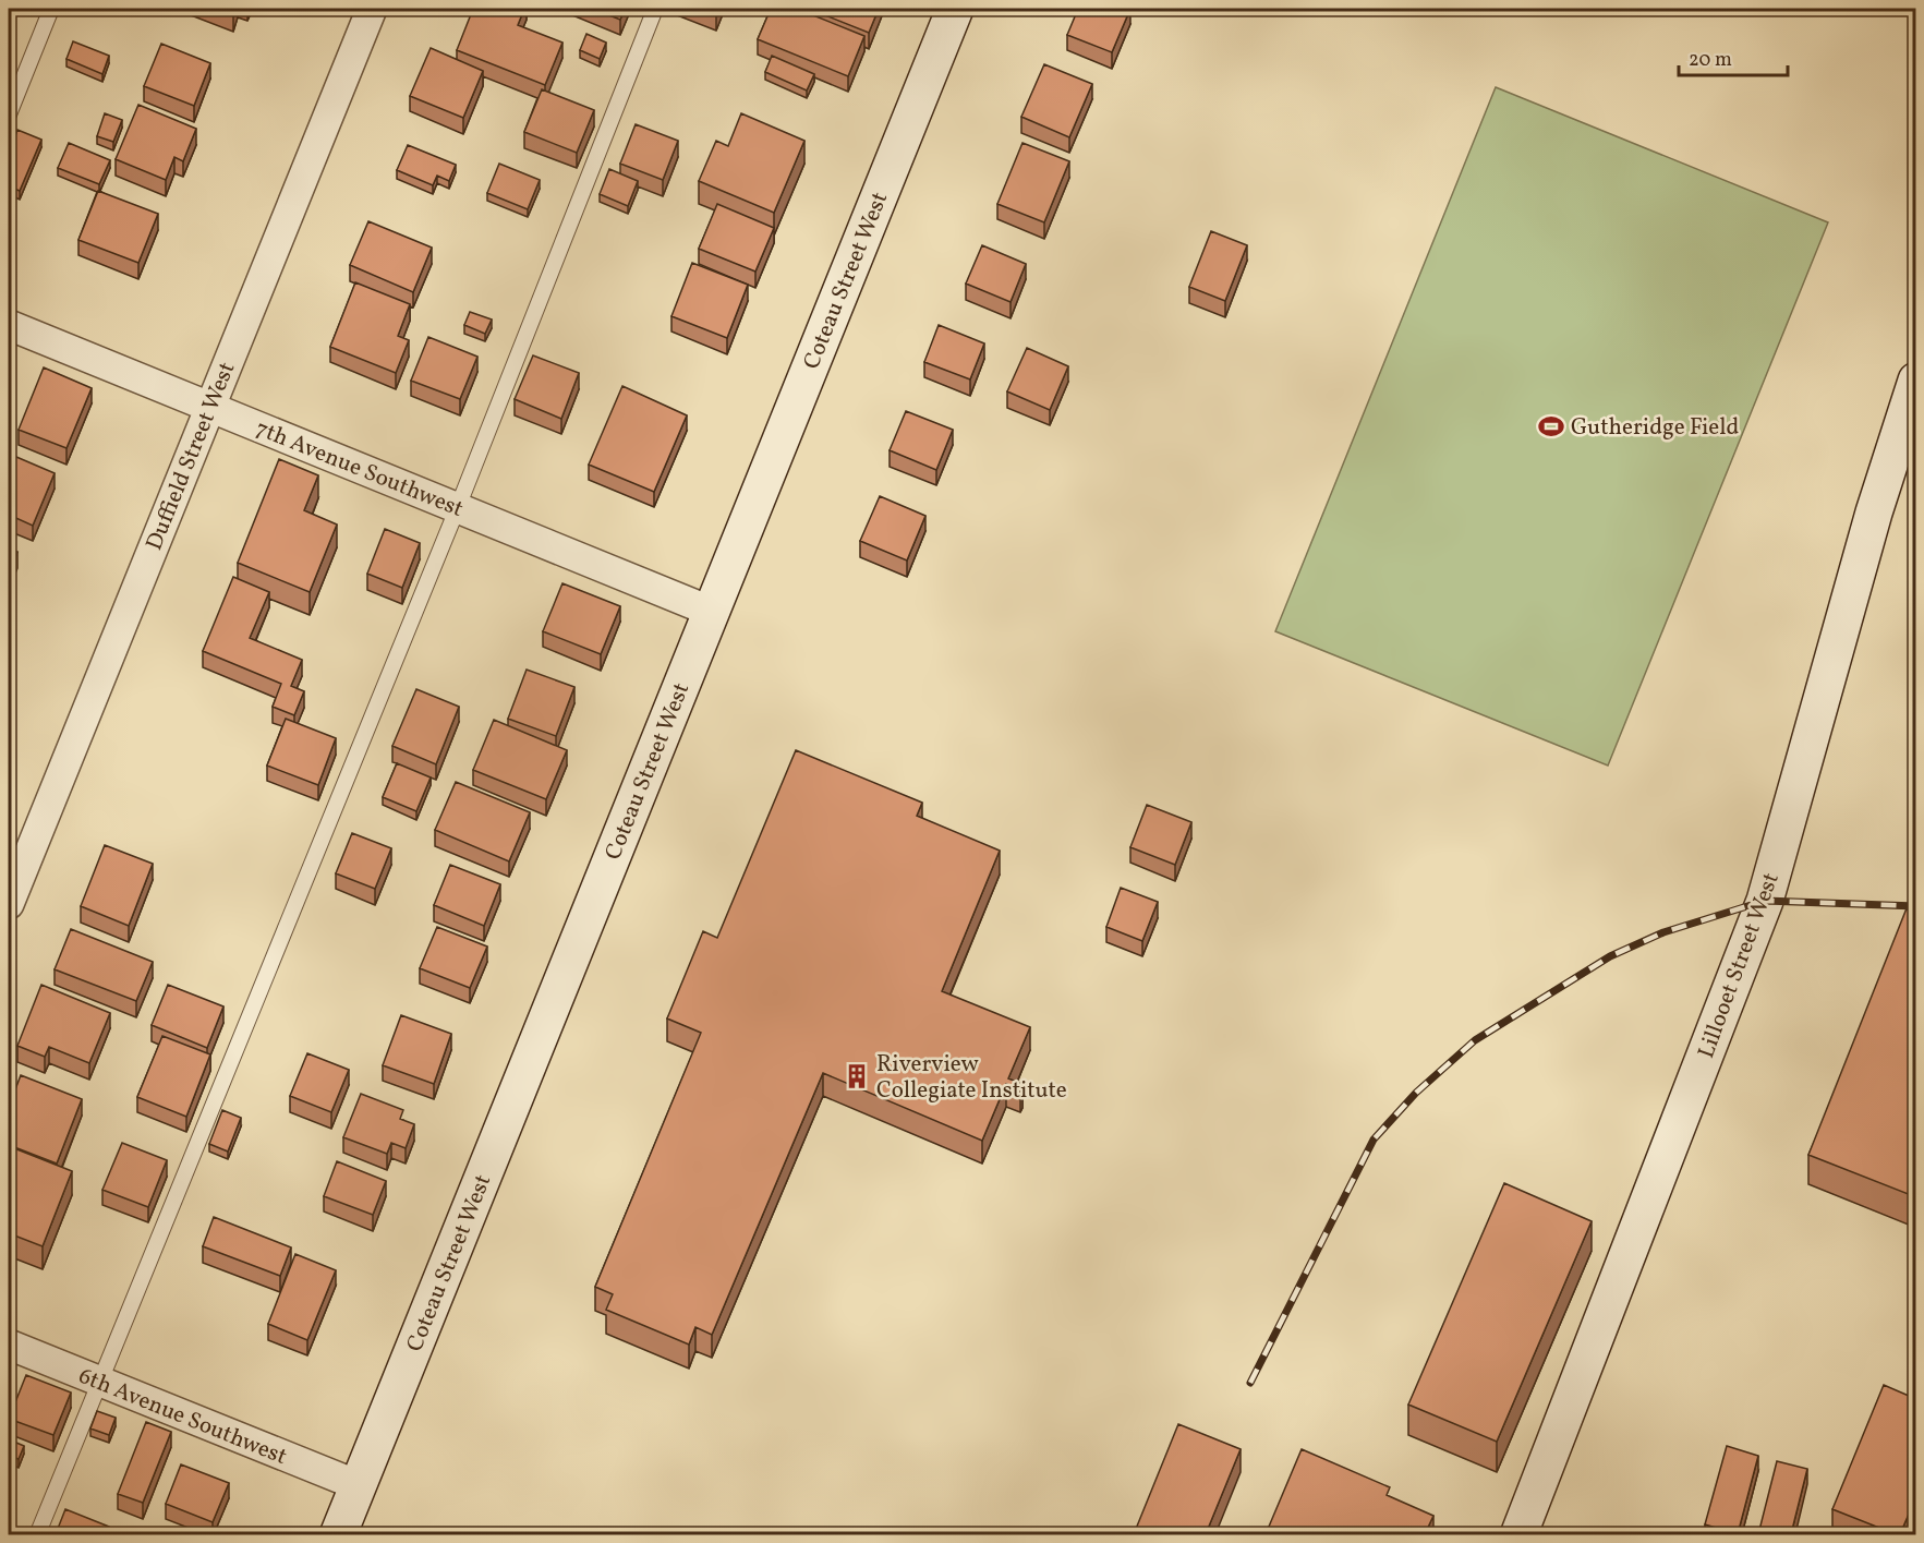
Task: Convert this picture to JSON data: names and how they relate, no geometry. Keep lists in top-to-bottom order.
{
  "streets": {
    "street": [
      "Coteau Street West",
      "Duffield Street West",
      "7th Avenue Southwest",
      "Lillooet Street West",
      "6th Avenue Southwest"
    ]
  },
  "crossings": [
    ["Coteau Street West", "7th Avenue Southwest"],
    ["Coteau Street West", "6th Avenue Southwest"],
    ["Duffield Street West", "7th Avenue Southwest"]
  ],
  "places": {
    "sports": ["Gutheridge Field"],
    "building": ["Riverview Collegiate Institute"]
  },
  "scale_bar": "20 m"
}
